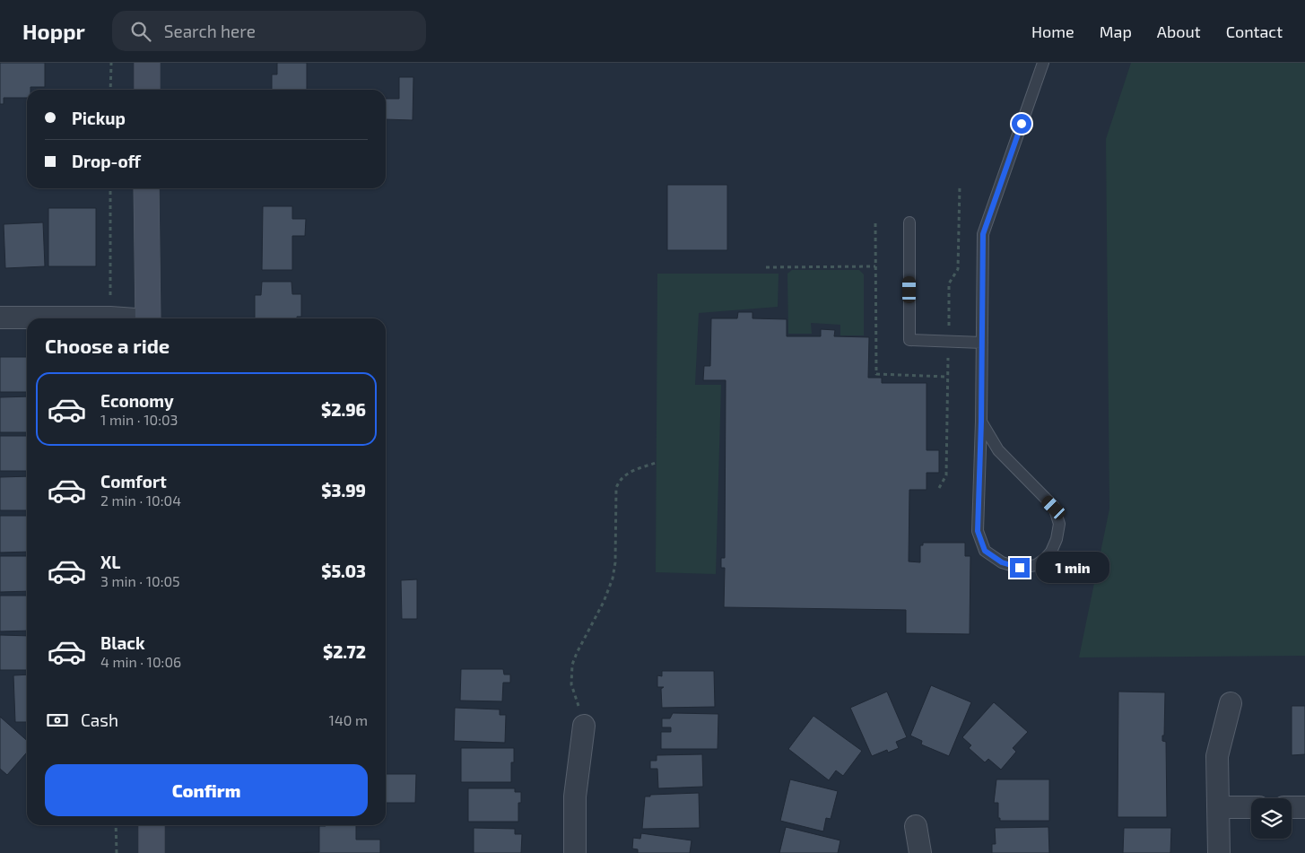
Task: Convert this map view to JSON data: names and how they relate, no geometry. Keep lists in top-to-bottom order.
{
  "page": {
    "header": "Hoppr",
    "search": "Search here",
    "nav": [
      "Home",
      "Map",
      "About",
      "Contact"
    ],
    "banner": ["Pickup", "Drop-off"],
    "heading": "Choose a ride",
    "list": [
      {
        "name": "Economy",
        "note": "1 min · 10:03",
        "value": "$2.96"
      },
      {
        "name": "Comfort",
        "note": "2 min · 10:04",
        "value": "$3.99"
      },
      {
        "name": "XL",
        "note": "3 min · 10:05",
        "value": "$5.03"
      },
      {
        "name": "Black",
        "note": "4 min · 10:06",
        "value": "$2.72"
      }
    ],
    "bubble": "1 min",
    "pay": ["Cash", "140 m"],
    "buttons": "Confirm"
  }
}
